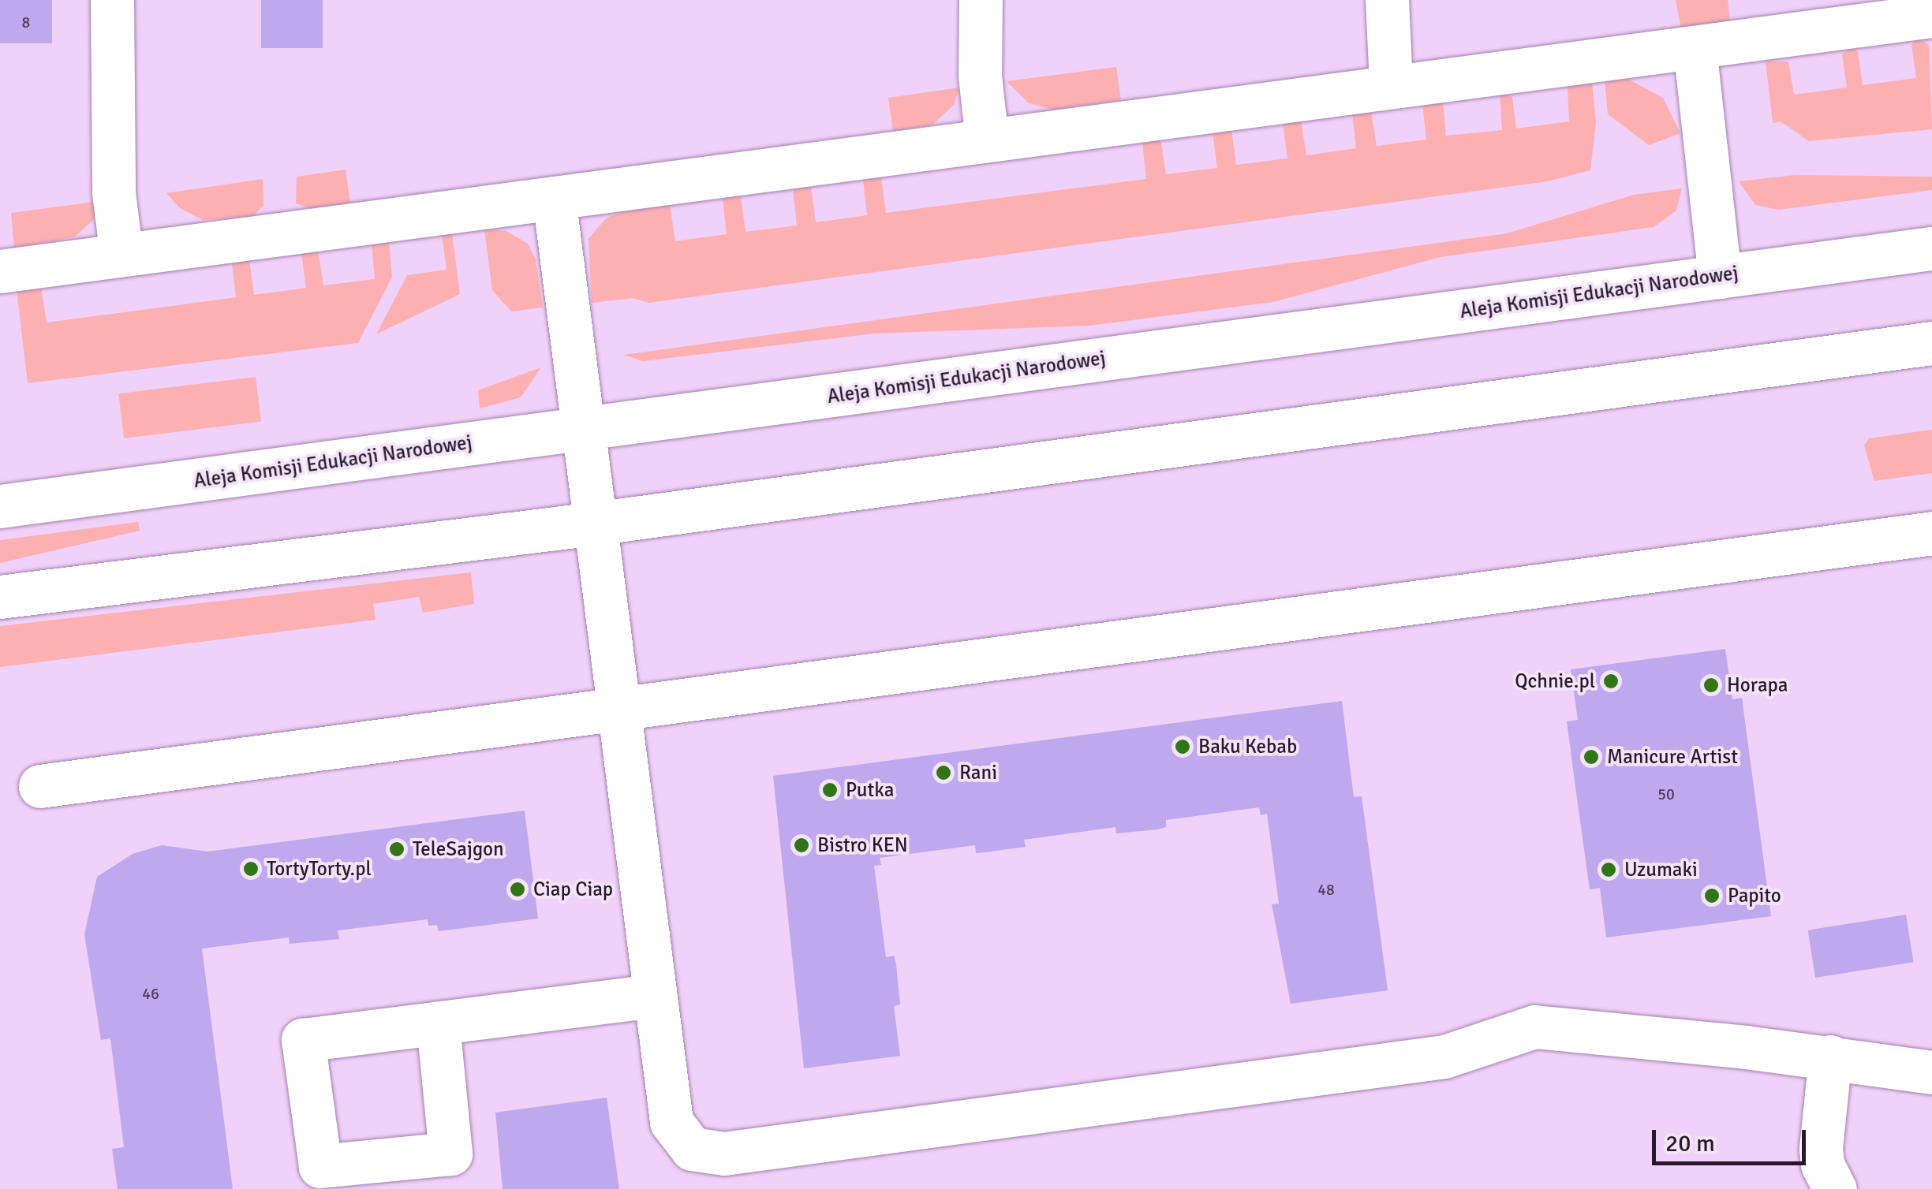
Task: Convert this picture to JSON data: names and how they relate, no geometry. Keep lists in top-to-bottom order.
{
  "streets": {
    "street": ["Aleja Komisji Edukacji Narodowej"]
  },
  "places": [
    "Qchnie.pl",
    "Horapa",
    "Baku Kebab",
    "Manicure Artist",
    "Rani",
    "Putka",
    "Bistro KEN",
    "TeleSajgon",
    "TortyTorty.pl",
    "Uzumaki",
    "Ciap Ciap",
    "Papito"
  ],
  "house_numbers": [
    "8",
    "50",
    "48",
    "46"
  ],
  "scale_bar": "20 m"
}
